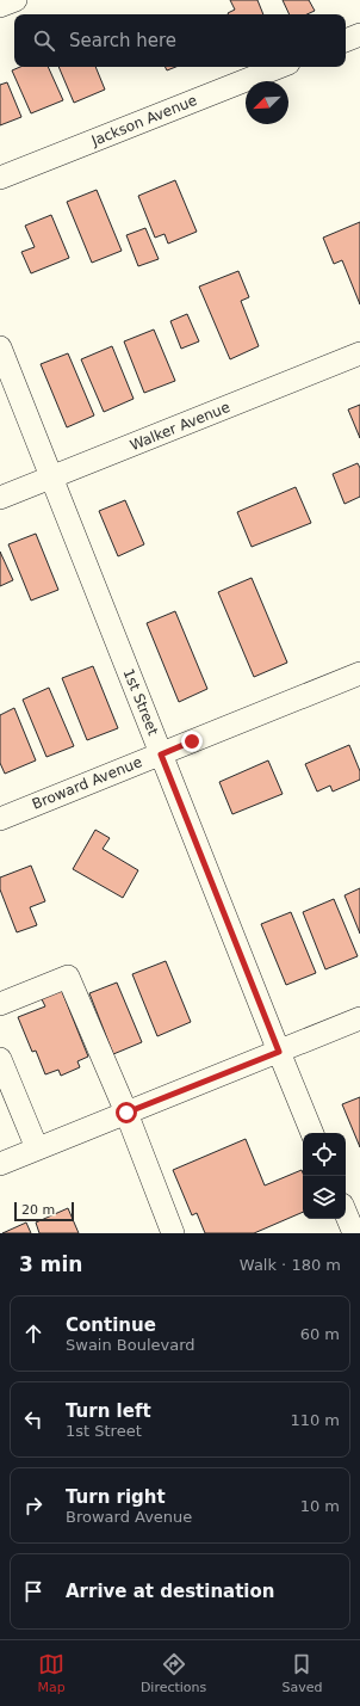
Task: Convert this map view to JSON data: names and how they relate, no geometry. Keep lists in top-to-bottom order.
{
  "streets": {
    "street": [
      "Jackson Avenue",
      "Walker Avenue",
      "1st Street",
      "Broward Avenue"
    ]
  },
  "crossings": [
    ["Walker Avenue", "1st Street"],
    ["1st Street", "Broward Avenue"]
  ],
  "scale_bar": "20 m",
  "north": "bottom left",
  "page": {
    "search": "Search here",
    "scale": "20 m",
    "heading": ["3 min", "Walk · 180 m"],
    "list": [
      ["Continue", "Swain Boulevard", "60 m"],
      ["Turn left", "1st Street", "110 m"],
      ["Turn right", "Broward Avenue", "10 m"],
      "Arrive at destination"
    ],
    "nav": ["Map", "Directions", "Saved"]
  }
}
